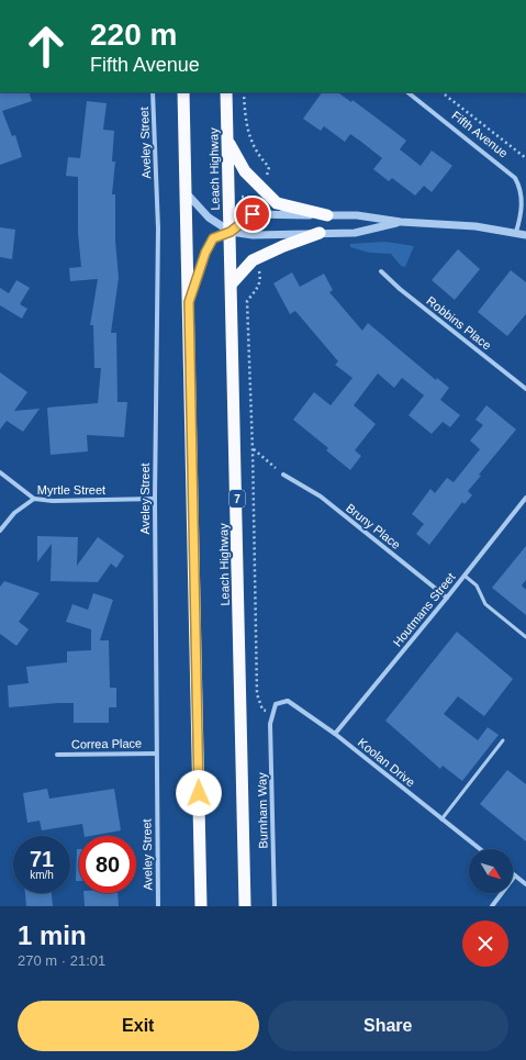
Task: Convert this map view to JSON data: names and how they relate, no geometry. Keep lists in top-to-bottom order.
{
  "streets": {
    "highway": ["Leach Highway", "7"],
    "street": [
      "Fifth Avenue",
      "Aveley Street",
      "Robbins Place",
      "Myrtle Street",
      "Bruny Place",
      "Houtmans Street",
      "Correa Place",
      "Koolan Drive",
      "Burnham Way"
    ]
  },
  "crossings": [
    ["Aveley Street", "Myrtle Street"],
    ["Aveley Street", "Correa Place"],
    ["Bruny Place", "Houtmans Street"],
    ["Houtmans Street", "Koolan Drive"],
    ["Koolan Drive", "Burnham Way"]
  ],
  "north": "bottom right",
  "page": {
    "turn": ["220 m", "Fifth Avenue"],
    "speed": "71 km/h",
    "limit": "80",
    "heading": ["1 min", "270 m · 21:01"],
    "buttons": ["Exit", "Share"]
  }
}
